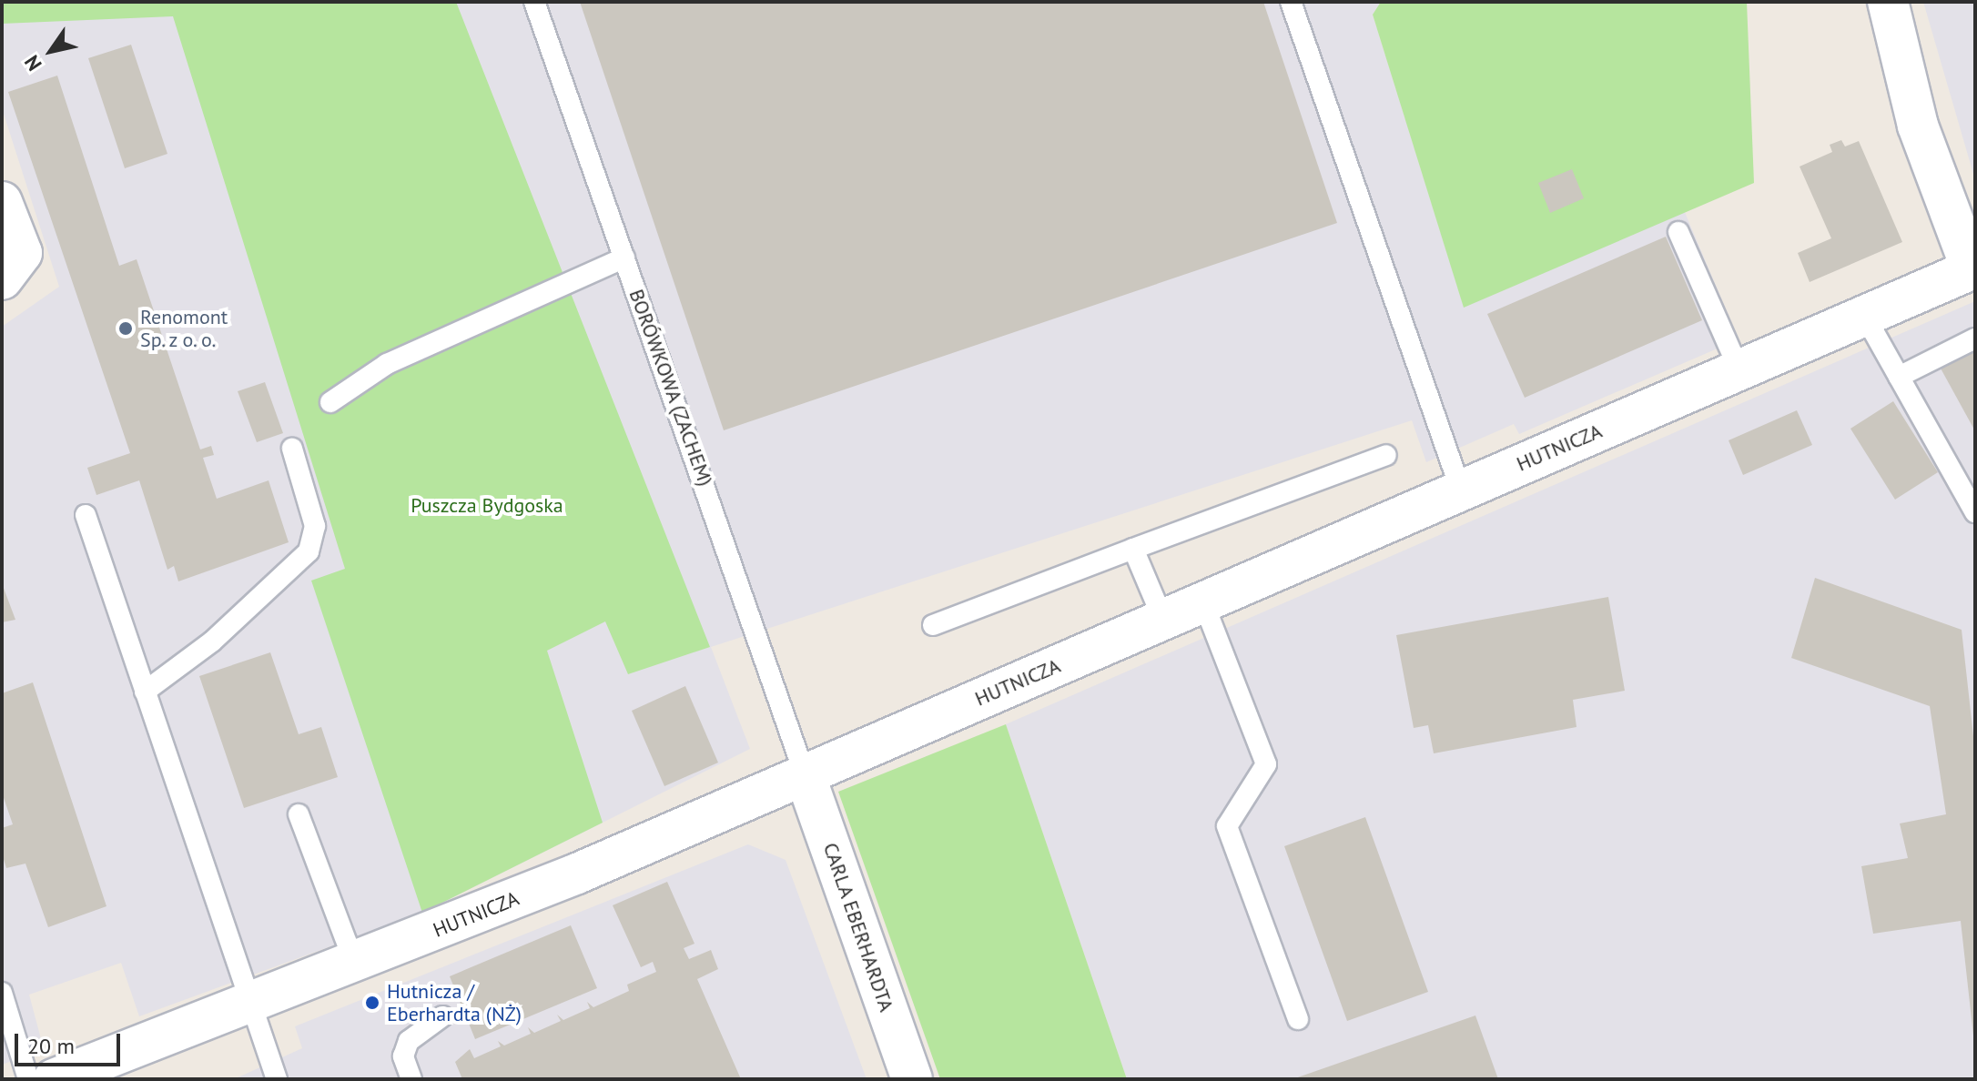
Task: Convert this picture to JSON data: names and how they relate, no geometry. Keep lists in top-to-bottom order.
{
  "streets": {
    "street": ["HUTNICZA", "CARLA EBERHARDTA"],
    "lane": ["BORÓWKOWA (ZACHEM)"]
  },
  "crossings": [
    ["BORÓWKOWA (ZACHEM)", "HUTNICZA"],
    ["BORÓWKOWA (ZACHEM)", "CARLA EBERHARDTA"],
    ["HUTNICZA", "CARLA EBERHARDTA"]
  ],
  "parks": ["Puszcza Bydgoska"],
  "places": ["Renomont Sp. z o. o.", "Hutnicza / Eberhardta (NŻ)"],
  "scale_bar": "20 m",
  "north": "bottom left"
}
